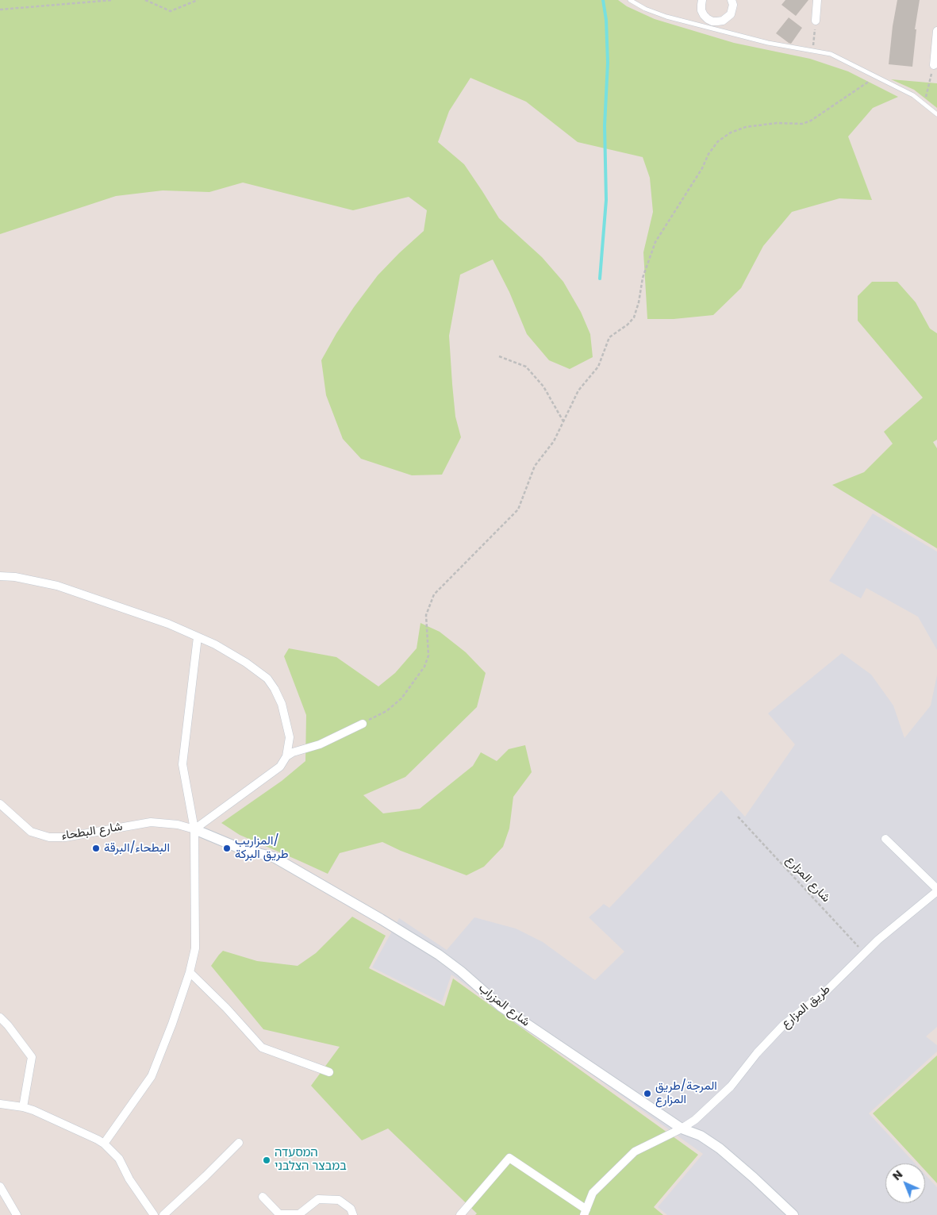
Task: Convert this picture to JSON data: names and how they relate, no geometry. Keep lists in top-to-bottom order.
{
  "streets": {
    "street": ["شارع البطحاء", "شارع المزراب", "طريق المزارع"],
    "path": ["شارع المزارع"]
  },
  "crossings": [
    ["شارع البطحاء", "شارع المزراب"],
    ["شارع المزارع", "طريق المزارع"],
    ["شارع المزراب", "طريق المزارع"]
  ],
  "places": [
    "البطحاء/البرقة",
    "المزاريب/ طريق البركة",
    "المرجة/طريق المزارع",
    "המסעדה במבצר הצלבני"
  ],
  "north": "top left"
}
